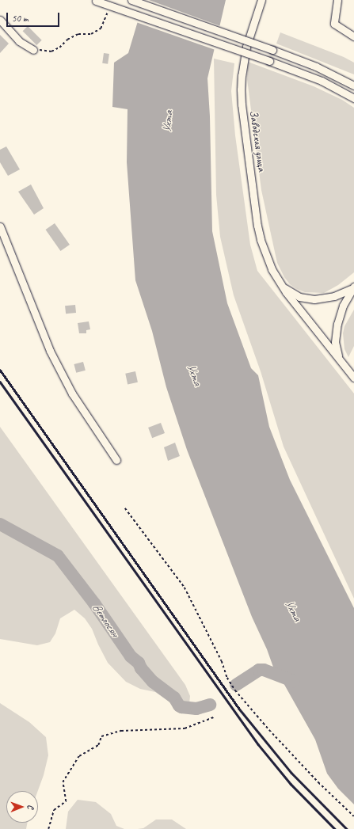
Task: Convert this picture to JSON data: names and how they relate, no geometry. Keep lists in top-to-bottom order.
{
  "streets": {
    "street": ["Заводская улица"]
  },
  "water": ["Ухта", "Ветлосян"],
  "scale_bar": "50 m",
  "north": "right"
}
